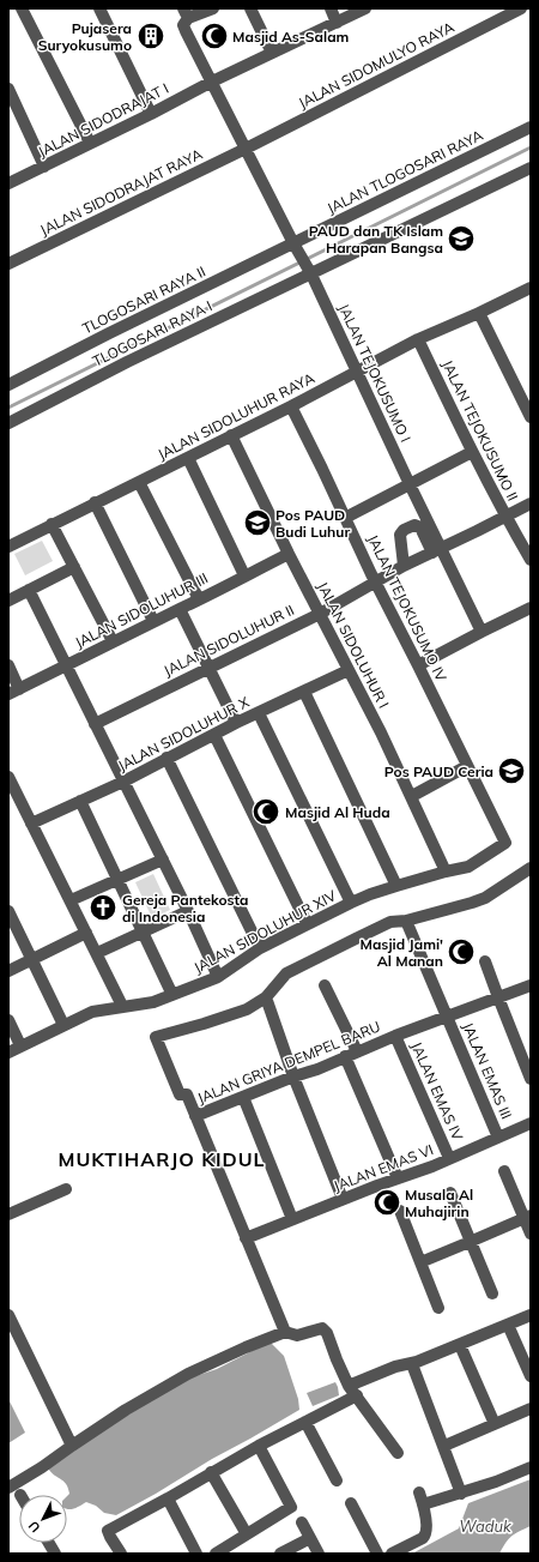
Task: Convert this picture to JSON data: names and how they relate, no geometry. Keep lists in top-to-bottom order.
{
  "streets": {
    "street": [
      "JALAN SIDOMULYO RAYA",
      "JALAN SIDODRAJAT I",
      "JALAN TLOGOSARI RAYA",
      "JALAN SIDODRAJAT RAYA",
      "TLOGOSARI RAYA II",
      "TLOGOSARI RAYA I",
      "JALAN TEJOKUSUMO I",
      "JALAN SIDOLUHUR RAYA",
      "JALAN TEJOKUSUMO II",
      "JALAN TEJOKUSUMO IV",
      "JALAN SIDOLUHUR III",
      "JALAN SIDOLUHUR II",
      "JALAN SIDOLUHUR I",
      "JALAN SIDOLUHUR X",
      "JALAN SIDOLUHUR XIV",
      "JALAN GRIYA DEMPEL BARU",
      "JALAN EMAS III",
      "JALAN EMAS IV",
      "JALAN EMAS VI"
    ]
  },
  "crossings": [
    ["JALAN SIDOMULYO RAYA", "JALAN SIDODRAJAT RAYA"],
    ["JALAN SIDOMULYO RAYA", "JALAN TEJOKUSUMO I"],
    ["JALAN SIDODRAJAT I", "JALAN TEJOKUSUMO I"],
    ["JALAN TLOGOSARI RAYA", "TLOGOSARI RAYA II"],
    ["JALAN TLOGOSARI RAYA", "JALAN TEJOKUSUMO I"],
    ["JALAN SIDODRAJAT RAYA", "JALAN TEJOKUSUMO I"],
    ["TLOGOSARI RAYA II", "JALAN TEJOKUSUMO I"],
    ["TLOGOSARI RAYA I", "JALAN TEJOKUSUMO I"],
    ["JALAN TEJOKUSUMO I", "JALAN SIDOLUHUR RAYA"],
    ["JALAN TEJOKUSUMO I", "JALAN SIDOLUHUR II"],
    ["JALAN SIDOLUHUR RAYA", "JALAN TEJOKUSUMO II"],
    ["JALAN SIDOLUHUR RAYA", "JALAN TEJOKUSUMO IV"],
    ["JALAN SIDOLUHUR RAYA", "JALAN SIDOLUHUR I"],
    ["JALAN TEJOKUSUMO II", "JALAN SIDOLUHUR II"],
    ["JALAN TEJOKUSUMO IV", "JALAN SIDOLUHUR II"],
    ["JALAN TEJOKUSUMO IV", "JALAN SIDOLUHUR XIV"],
    ["JALAN SIDOLUHUR III", "JALAN SIDOLUHUR I"],
    ["JALAN SIDOLUHUR II", "JALAN SIDOLUHUR I"],
    ["JALAN SIDOLUHUR I", "JALAN SIDOLUHUR X"],
    ["JALAN SIDOLUHUR I", "JALAN SIDOLUHUR XIV"],
    ["JALAN GRIYA DEMPEL BARU", "JALAN EMAS III"],
    ["JALAN GRIYA DEMPEL BARU", "JALAN EMAS IV"],
    ["JALAN GRIYA DEMPEL BARU", "JALAN EMAS VI"],
    ["JALAN EMAS III", "JALAN EMAS VI"],
    ["JALAN EMAS IV", "JALAN EMAS VI"]
  ],
  "districts": ["MUKTIHARJO KIDUL"],
  "water": ["Waduk"],
  "places": {
    "building": ["Pujasera Suryokusumo"],
    "mosque": [
      "Masjid As-Salam",
      "Masjid Al Huda",
      "Masjid Jami' Al Manan",
      "Musala Al Muhajirin"
    ],
    "school or university": ["PAUD dan TK Islam Harapan Bangsa", "Pos PAUD Budi Luhur", "Pos PAUD Ceria"],
    "church": ["Gereja Pantekosta di Indonesia"]
  },
  "north": "bottom left"
}
